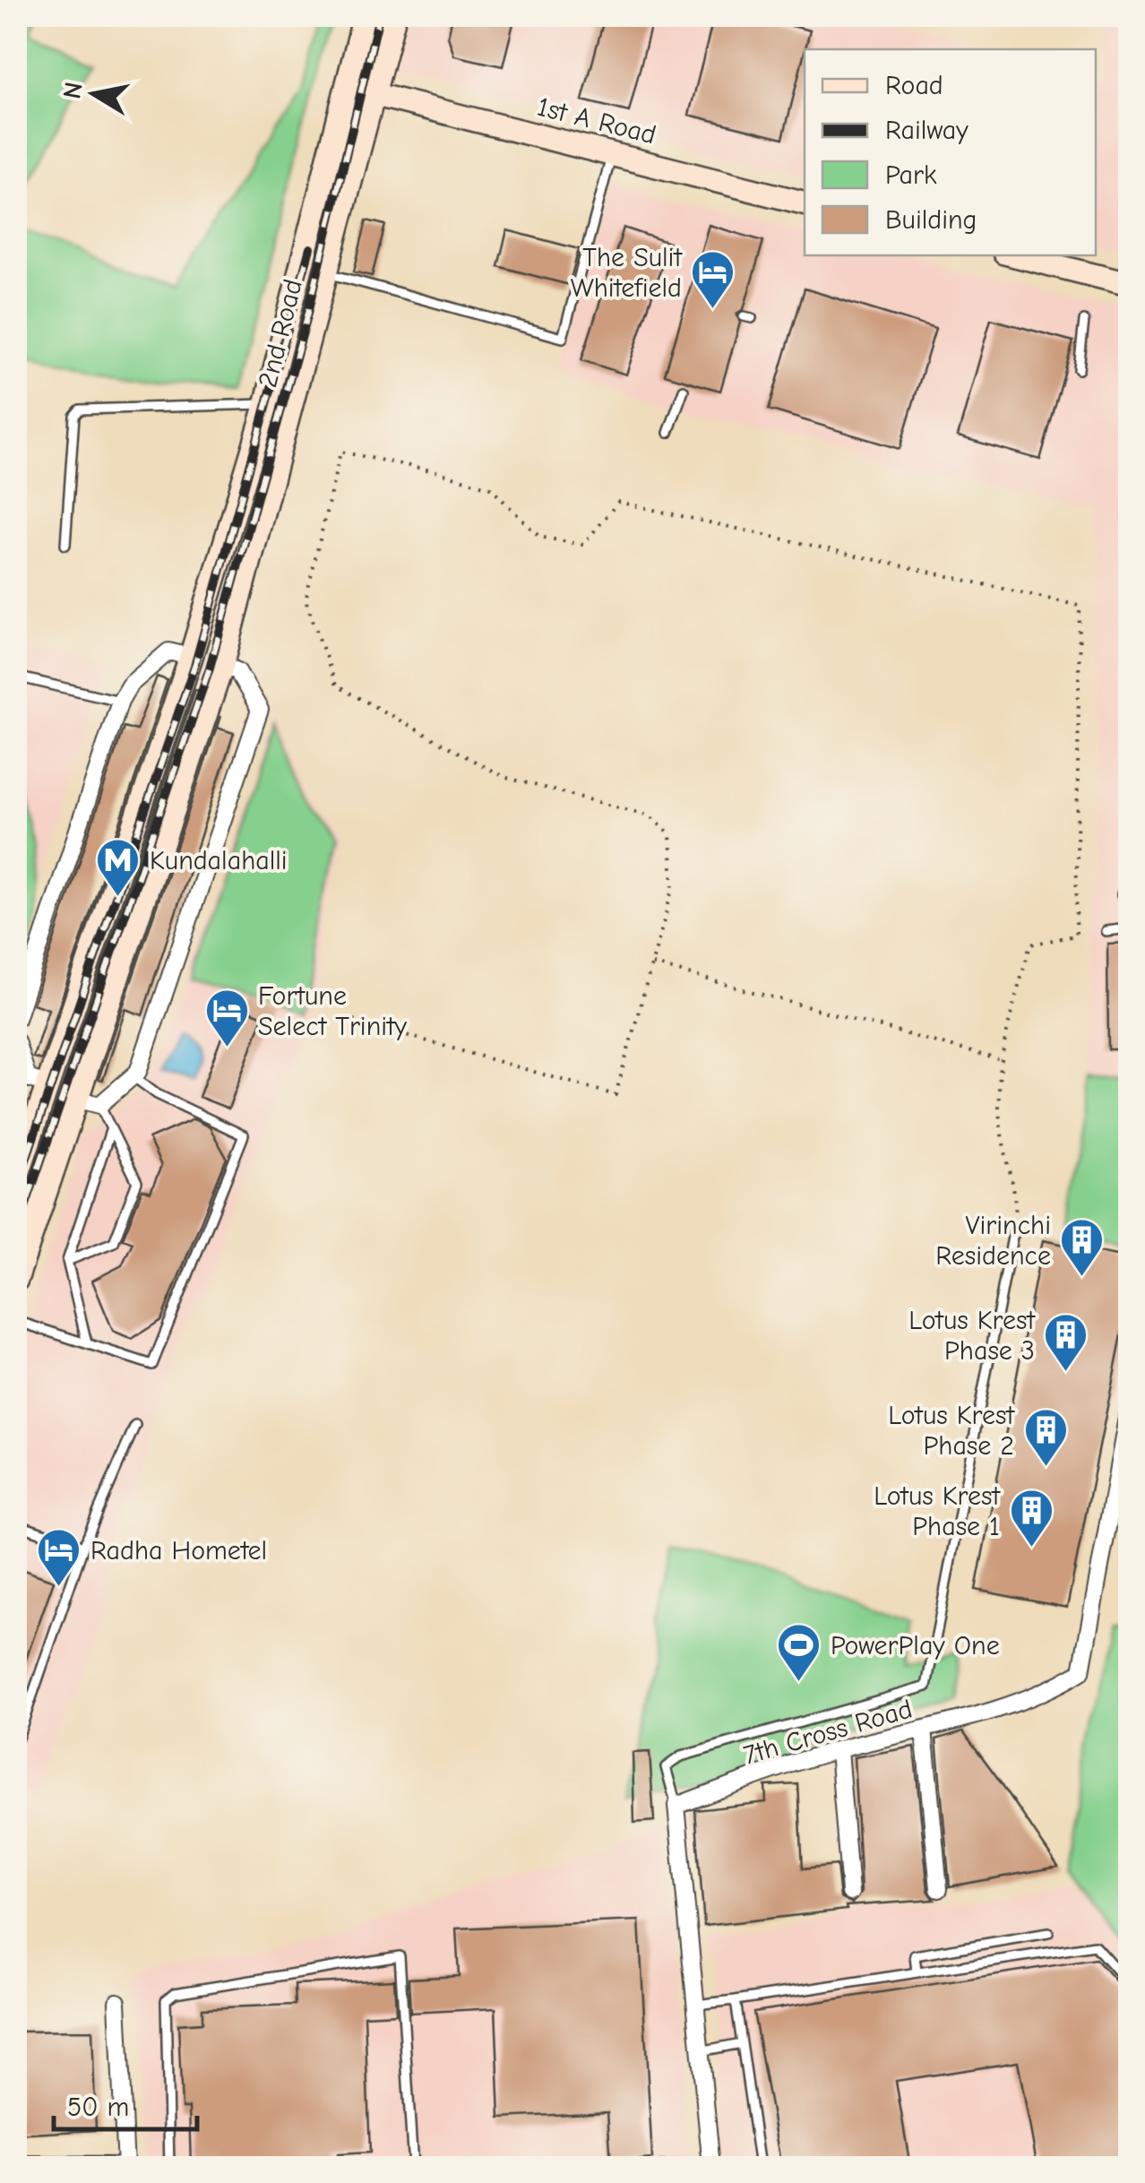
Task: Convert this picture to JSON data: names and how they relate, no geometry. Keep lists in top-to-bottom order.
{
  "streets": {
    "main road": ["1st A Road", "2nd Road"],
    "street": ["7th Cross Road"]
  },
  "crossings": [
    ["1st A Road", "2nd Road"]
  ],
  "places": {
    "hotel": ["The Sulit Whitefield", "Fortune Select Trinity", "Radha Hometel"],
    "metro station": ["Kundalahalli"],
    "building": [
      "Virinchi Residence",
      "Lotus Krest Phase 3",
      "Lotus Krest Phase 2",
      "Lotus Krest Phase 1"
    ],
    "sports": ["PowerPlay One"]
  },
  "legend": [
    "Road",
    "Railway",
    "Park",
    "Building"
  ],
  "scale_bar": "50 m",
  "north": "left"
}
